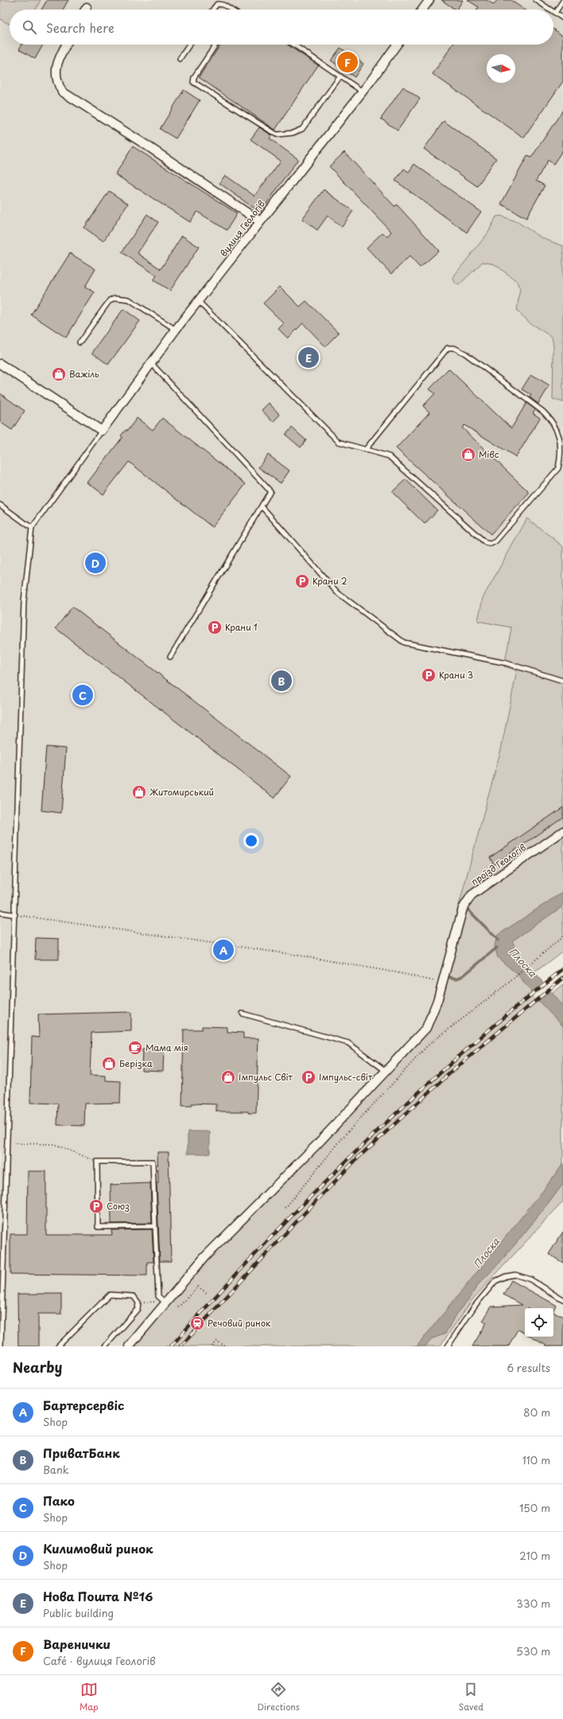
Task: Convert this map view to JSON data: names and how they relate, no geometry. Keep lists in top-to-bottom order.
{
  "streets": {
    "street": ["вулиця Геологів", "проїзд Геологів"]
  },
  "water": ["Плоска"],
  "places": {
    "shop": [
      "Важіль",
      "Мівс",
      "Житомирський",
      "Берізка",
      "Імпульс Світ"
    ],
    "parking": [
      "Крани 2",
      "Крани 1",
      "Крани 3",
      "Імпульс-світ",
      "Союз"
    ],
    "cafe": ["Мама мія"],
    "station": ["Речовий ринок"]
  },
  "north": "right",
  "page": {
    "search": "Search here",
    "pins": [
      "F",
      "E",
      "D",
      "B",
      "C",
      "A"
    ],
    "heading": ["Nearby", "6 results"],
    "list": [
      {
        "mark": "A",
        "name": "Бартерсервіс",
        "note": "Shop",
        "value": "80 m"
      },
      {
        "mark": "B",
        "name": "ПриватБанк",
        "note": "Bank",
        "value": "110 m"
      },
      {
        "mark": "C",
        "name": "Пако",
        "note": "Shop",
        "value": "150 m"
      },
      {
        "mark": "D",
        "name": "Килимовий ринок",
        "note": "Shop",
        "value": "210 m"
      },
      {
        "mark": "E",
        "name": "Нова Пошта №16",
        "note": "Public building",
        "value": "330 m"
      },
      {
        "mark": "F",
        "name": "Варенички",
        "note": "Café · вулиця Геологів",
        "value": "530 m"
      }
    ],
    "nav": ["Map", "Directions", "Saved"]
  }
}
